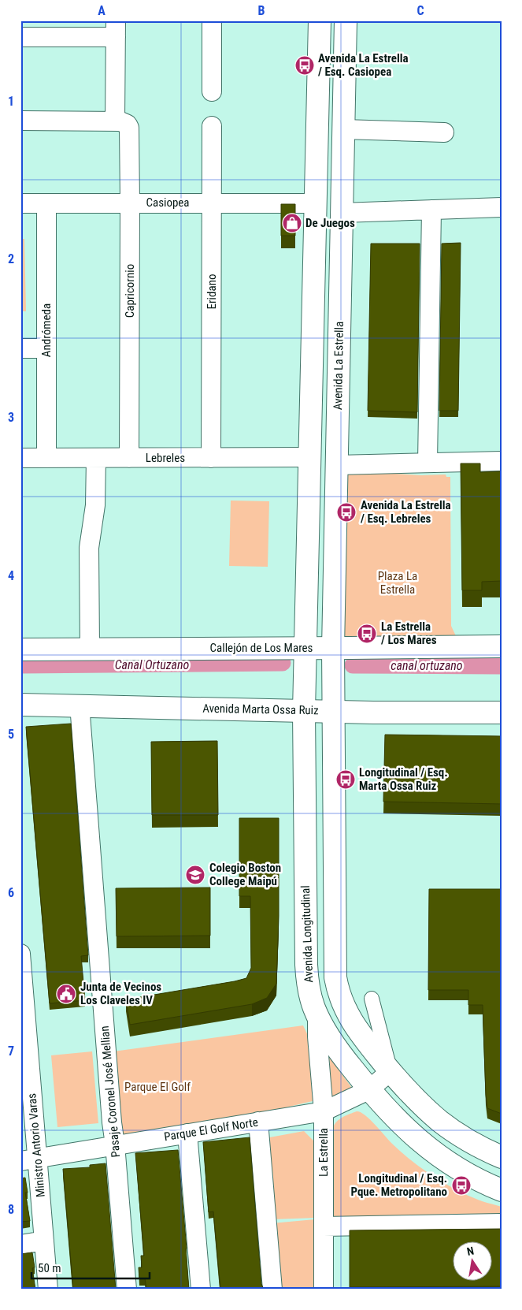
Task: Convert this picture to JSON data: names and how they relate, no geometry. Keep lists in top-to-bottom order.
{
  "streets": {
    "main road": [
      "Avenida La Estrella",
      "Callejón de Los Mares",
      "Avenida Marta Ossa Ruiz",
      "Avenida Longitudinal"
    ],
    "street": [
      "Casiopea",
      "Capricornio",
      "Eridano",
      "Andrómeda",
      "Lebreles",
      "Pasaje Coronel José Mellian",
      "Parque El Golf Norte",
      "Ministro Antorio Varas",
      "La Estrella"
    ]
  },
  "crossings": [
    ["Casiopea", "Capricornio"],
    ["Casiopea", "Eridano"],
    ["Casiopea", "Andrómeda"],
    ["Capricornio", "Lebreles"],
    ["Eridano", "Lebreles"],
    ["Andrómeda", "Lebreles"],
    ["Avenida La Estrella", "Callejón de Los Mares"],
    ["Avenida La Estrella", "Avenida Marta Ossa Ruiz"],
    ["Avenida Marta Ossa Ruiz", "Avenida Longitudinal"],
    ["Avenida Marta Ossa Ruiz", "Pasaje Coronel José Mellian"],
    ["Avenida Longitudinal", "Parque El Golf Norte"],
    ["Avenida Longitudinal", "La Estrella"],
    ["Pasaje Coronel José Mellian", "Parque El Golf Norte"],
    ["Parque El Golf Norte", "Ministro Antorio Varas"],
    ["Parque El Golf Norte", "La Estrella"]
  ],
  "water": ["Canal Ortuzano", "canal ortuzano"],
  "parks": ["Plaza La Estrella", "Parque El Golf"],
  "places": {
    "bus stop": [
      "Avenida La Estrella / Esq. Casiopea",
      "Avenida La Estrella / Esq. Lebreles",
      "La Estrella / Los Mares",
      "Longitudinal / Esq. Marta Ossa Ruiz",
      "Longitudinal / Esq. Pque. Metropolitano"
    ],
    "shop": ["De Juegos"],
    "school or university": ["Colegio Boston College Maipú"],
    "public building": ["Junta de Vecinos Los Claveles IV"]
  },
  "scale_bar": "50 m",
  "north": "top",
  "grid": {
    "columns": ["A", "B", "C"],
    "rows": [
      "1",
      "2",
      "3",
      "4",
      "5",
      "6",
      "7",
      "8"
    ]
  }
}
